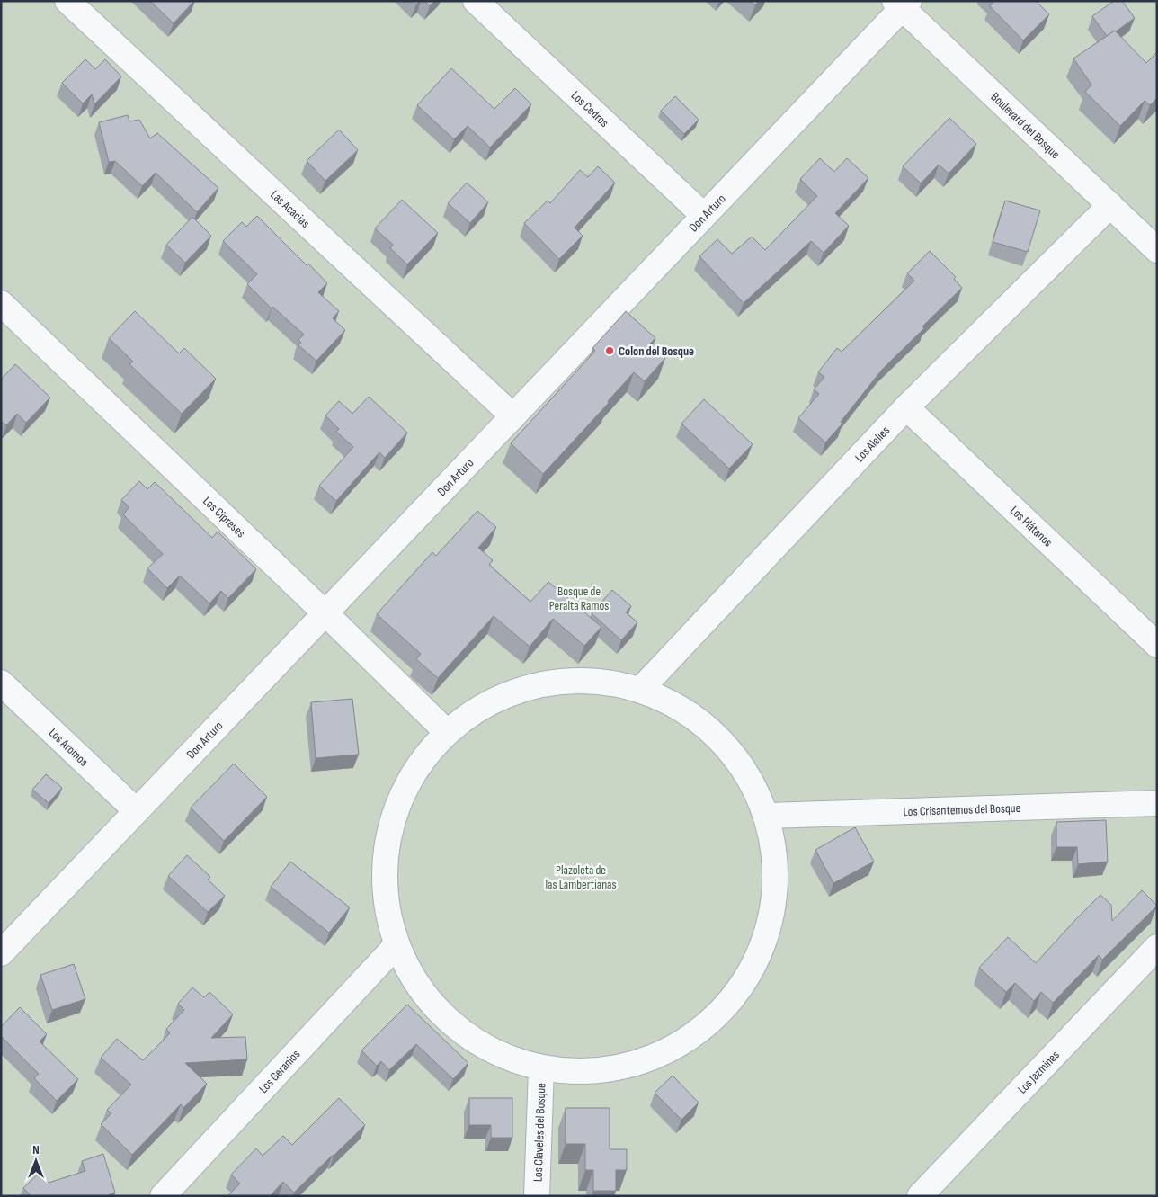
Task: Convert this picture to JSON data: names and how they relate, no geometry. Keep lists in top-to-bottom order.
{
  "streets": {
    "street": [
      "Los Cedros",
      "Boulevard del Bosque",
      "Las Acacias",
      "Don Arturo",
      "Los Alelíes",
      "Los Cipreses",
      "Los Plátanos",
      "Los Aromos",
      "Los Crisantemos del Bosque",
      "Los Geranios",
      "Los Jazmines",
      "Los Claveles del Bosque"
    ]
  },
  "crossings": [
    ["Los Cedros", "Don Arturo"],
    ["Boulevard del Bosque", "Don Arturo"],
    ["Boulevard del Bosque", "Los Alelíes"],
    ["Las Acacias", "Don Arturo"],
    ["Don Arturo", "Los Cipreses"],
    ["Don Arturo", "Los Aromos"],
    ["Los Alelíes", "Los Plátanos"]
  ],
  "parks": ["Bosque de Peralta Ramos", "Plazoleta de las Lambertianas"],
  "places": ["Colon del Bosque"],
  "north": "top"
}
